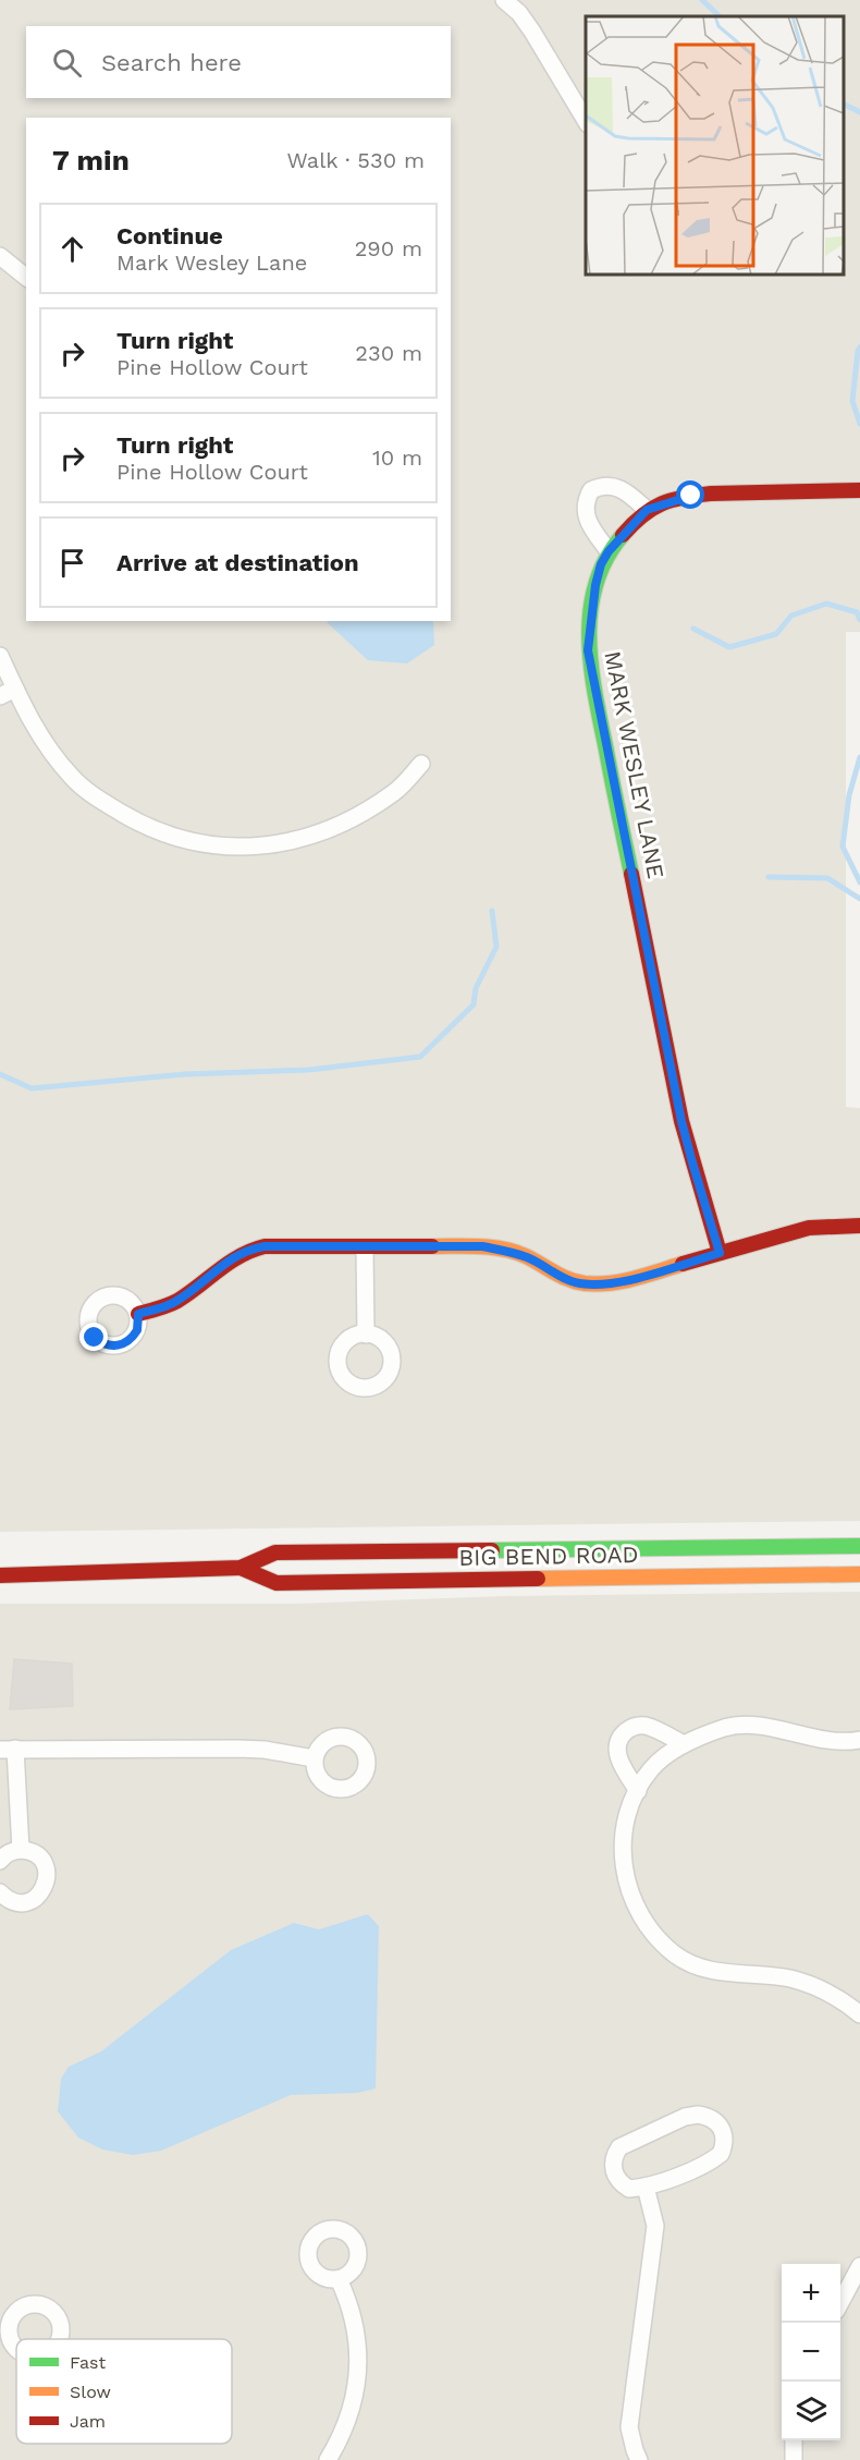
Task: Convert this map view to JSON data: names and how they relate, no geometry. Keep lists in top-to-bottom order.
{
  "streets": {
    "street": ["MARK WESLEY LANE", "BIG BEND ROAD"]
  },
  "legend": ["Fast", "Slow", "Jam"],
  "page": {
    "search": "Search here",
    "heading": ["7 min", "Walk · 530 m"],
    "list": [
      ["Continue", "Mark Wesley Lane", "290 m"],
      ["Turn right", "Pine Hollow Court", "230 m"],
      ["Turn right", "Pine Hollow Court", "10 m"],
      "Arrive at destination"
    ],
    "map_buttons": ["+", "−"]
  }
}
